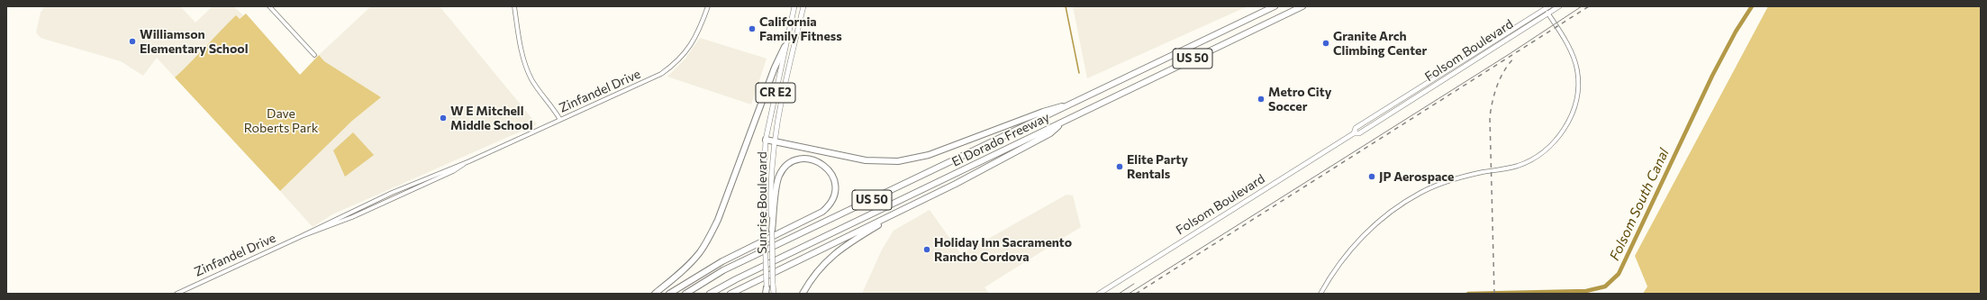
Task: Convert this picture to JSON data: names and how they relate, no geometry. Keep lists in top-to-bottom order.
{
  "streets": {
    "highway": ["US 50", "El Dorado Freeway"],
    "main road": ["Folsom Boulevard", "CR E2", "Sunrise Boulevard"],
    "street": ["Zinfandel Drive"]
  },
  "crossings": [
    ["US 50", "El Dorado Freeway"]
  ],
  "water": ["Folsom South Canal"],
  "parks": ["Dave Roberts Park"],
  "places": [
    "California Family Fitness",
    "Williamson Elementary School",
    "Granite Arch Climbing Center",
    "Metro City Soccer",
    "W E Mitchell Middle School",
    "Elite Party Rentals",
    "JP Aerospace",
    "Holiday Inn Sacramento Rancho Cordova"
  ]
}
